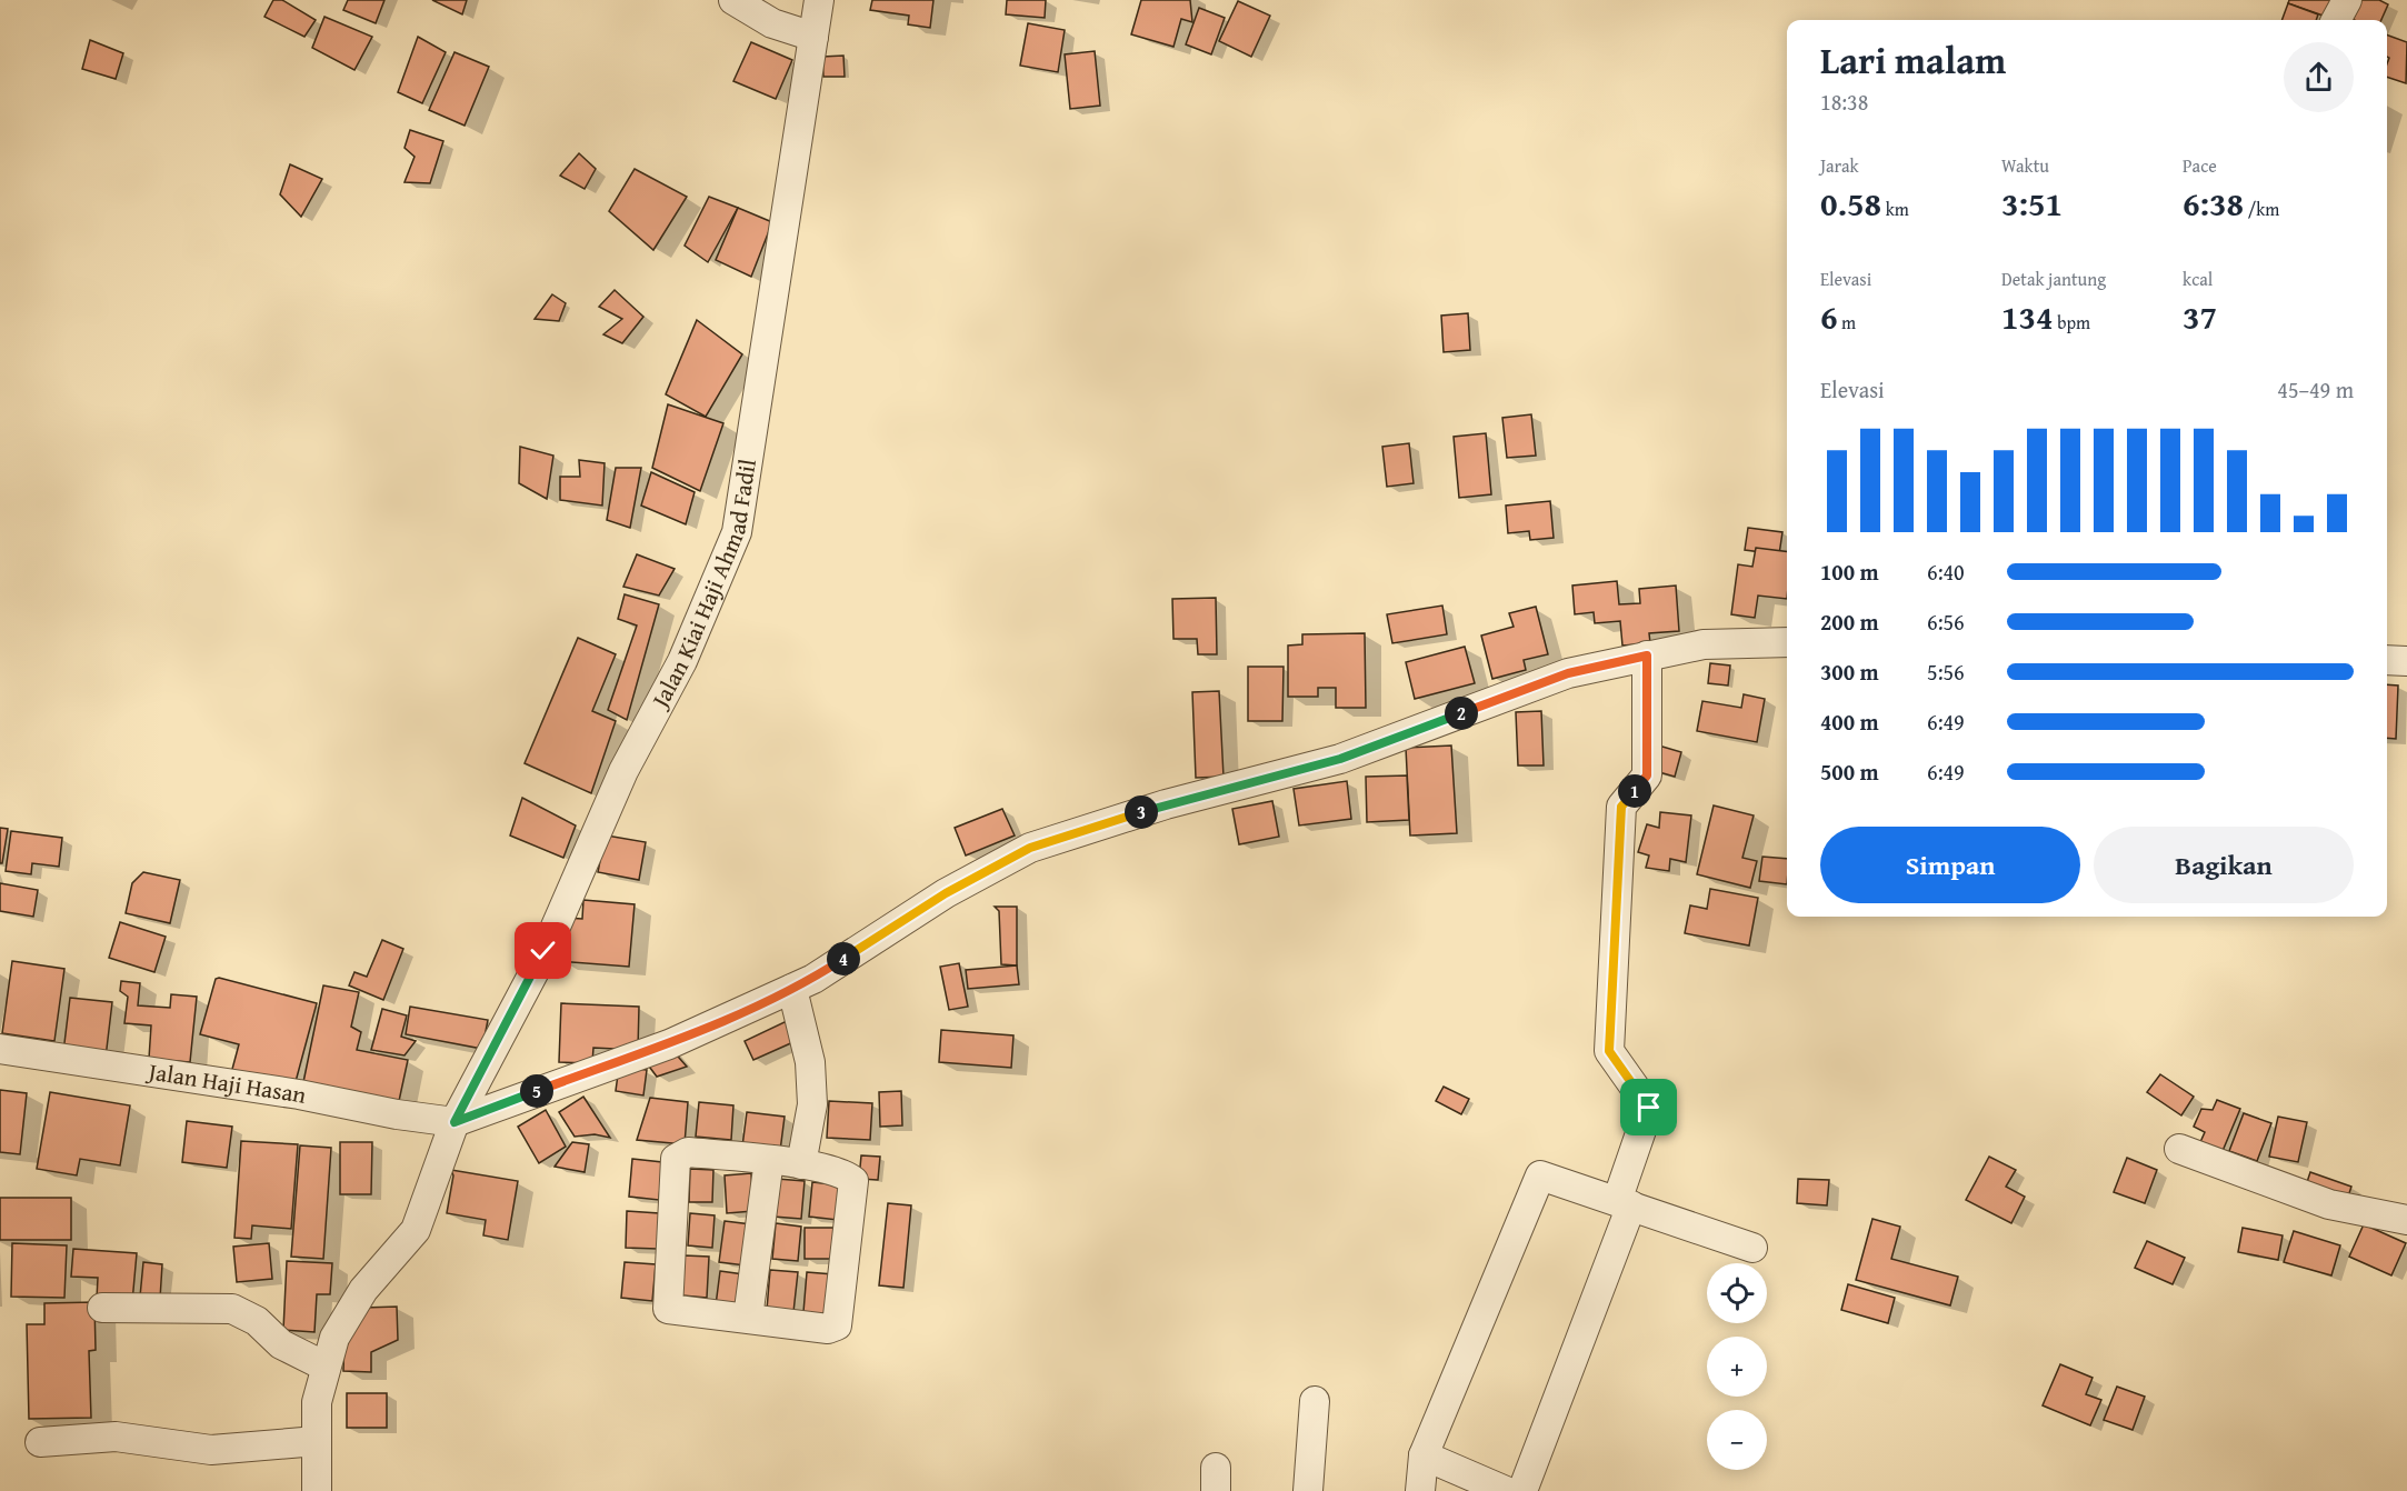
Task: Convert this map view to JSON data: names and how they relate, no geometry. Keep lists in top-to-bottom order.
{
  "streets": {
    "street": ["Jalan Kiai Haji Ahmad Fadil", "Jalan Haji Hasan"]
  },
  "crossings": [
    ["Jalan Kiai Haji Ahmad Fadil", "Jalan Haji Hasan"]
  ],
  "page": {
    "heading": ["Lari malam", "18:38"],
    "stats": [
      ["Jarak", "0.58 km"],
      ["Waktu", "3:51"],
      ["Pace", "6:38 /km"],
      ["Elevasi", "6 m"],
      ["Detak jantung", "134 bpm"],
      ["kcal", "37"]
    ],
    "chart": ["Elevasi", "45–49 m"],
    "list": [
      {
        "name": "100 m",
        "note": "6:40"
      },
      {
        "name": "200 m",
        "note": "6:56"
      },
      {
        "name": "300 m",
        "note": "5:56"
      },
      {
        "name": "400 m",
        "note": "6:49"
      },
      {
        "name": "500 m",
        "note": "6:49"
      }
    ],
    "pins": [
      "2",
      "1",
      "3",
      "4",
      "5"
    ],
    "buttons": ["Simpan", "Bagikan"],
    "map_buttons": ["+", "−"]
  }
}
